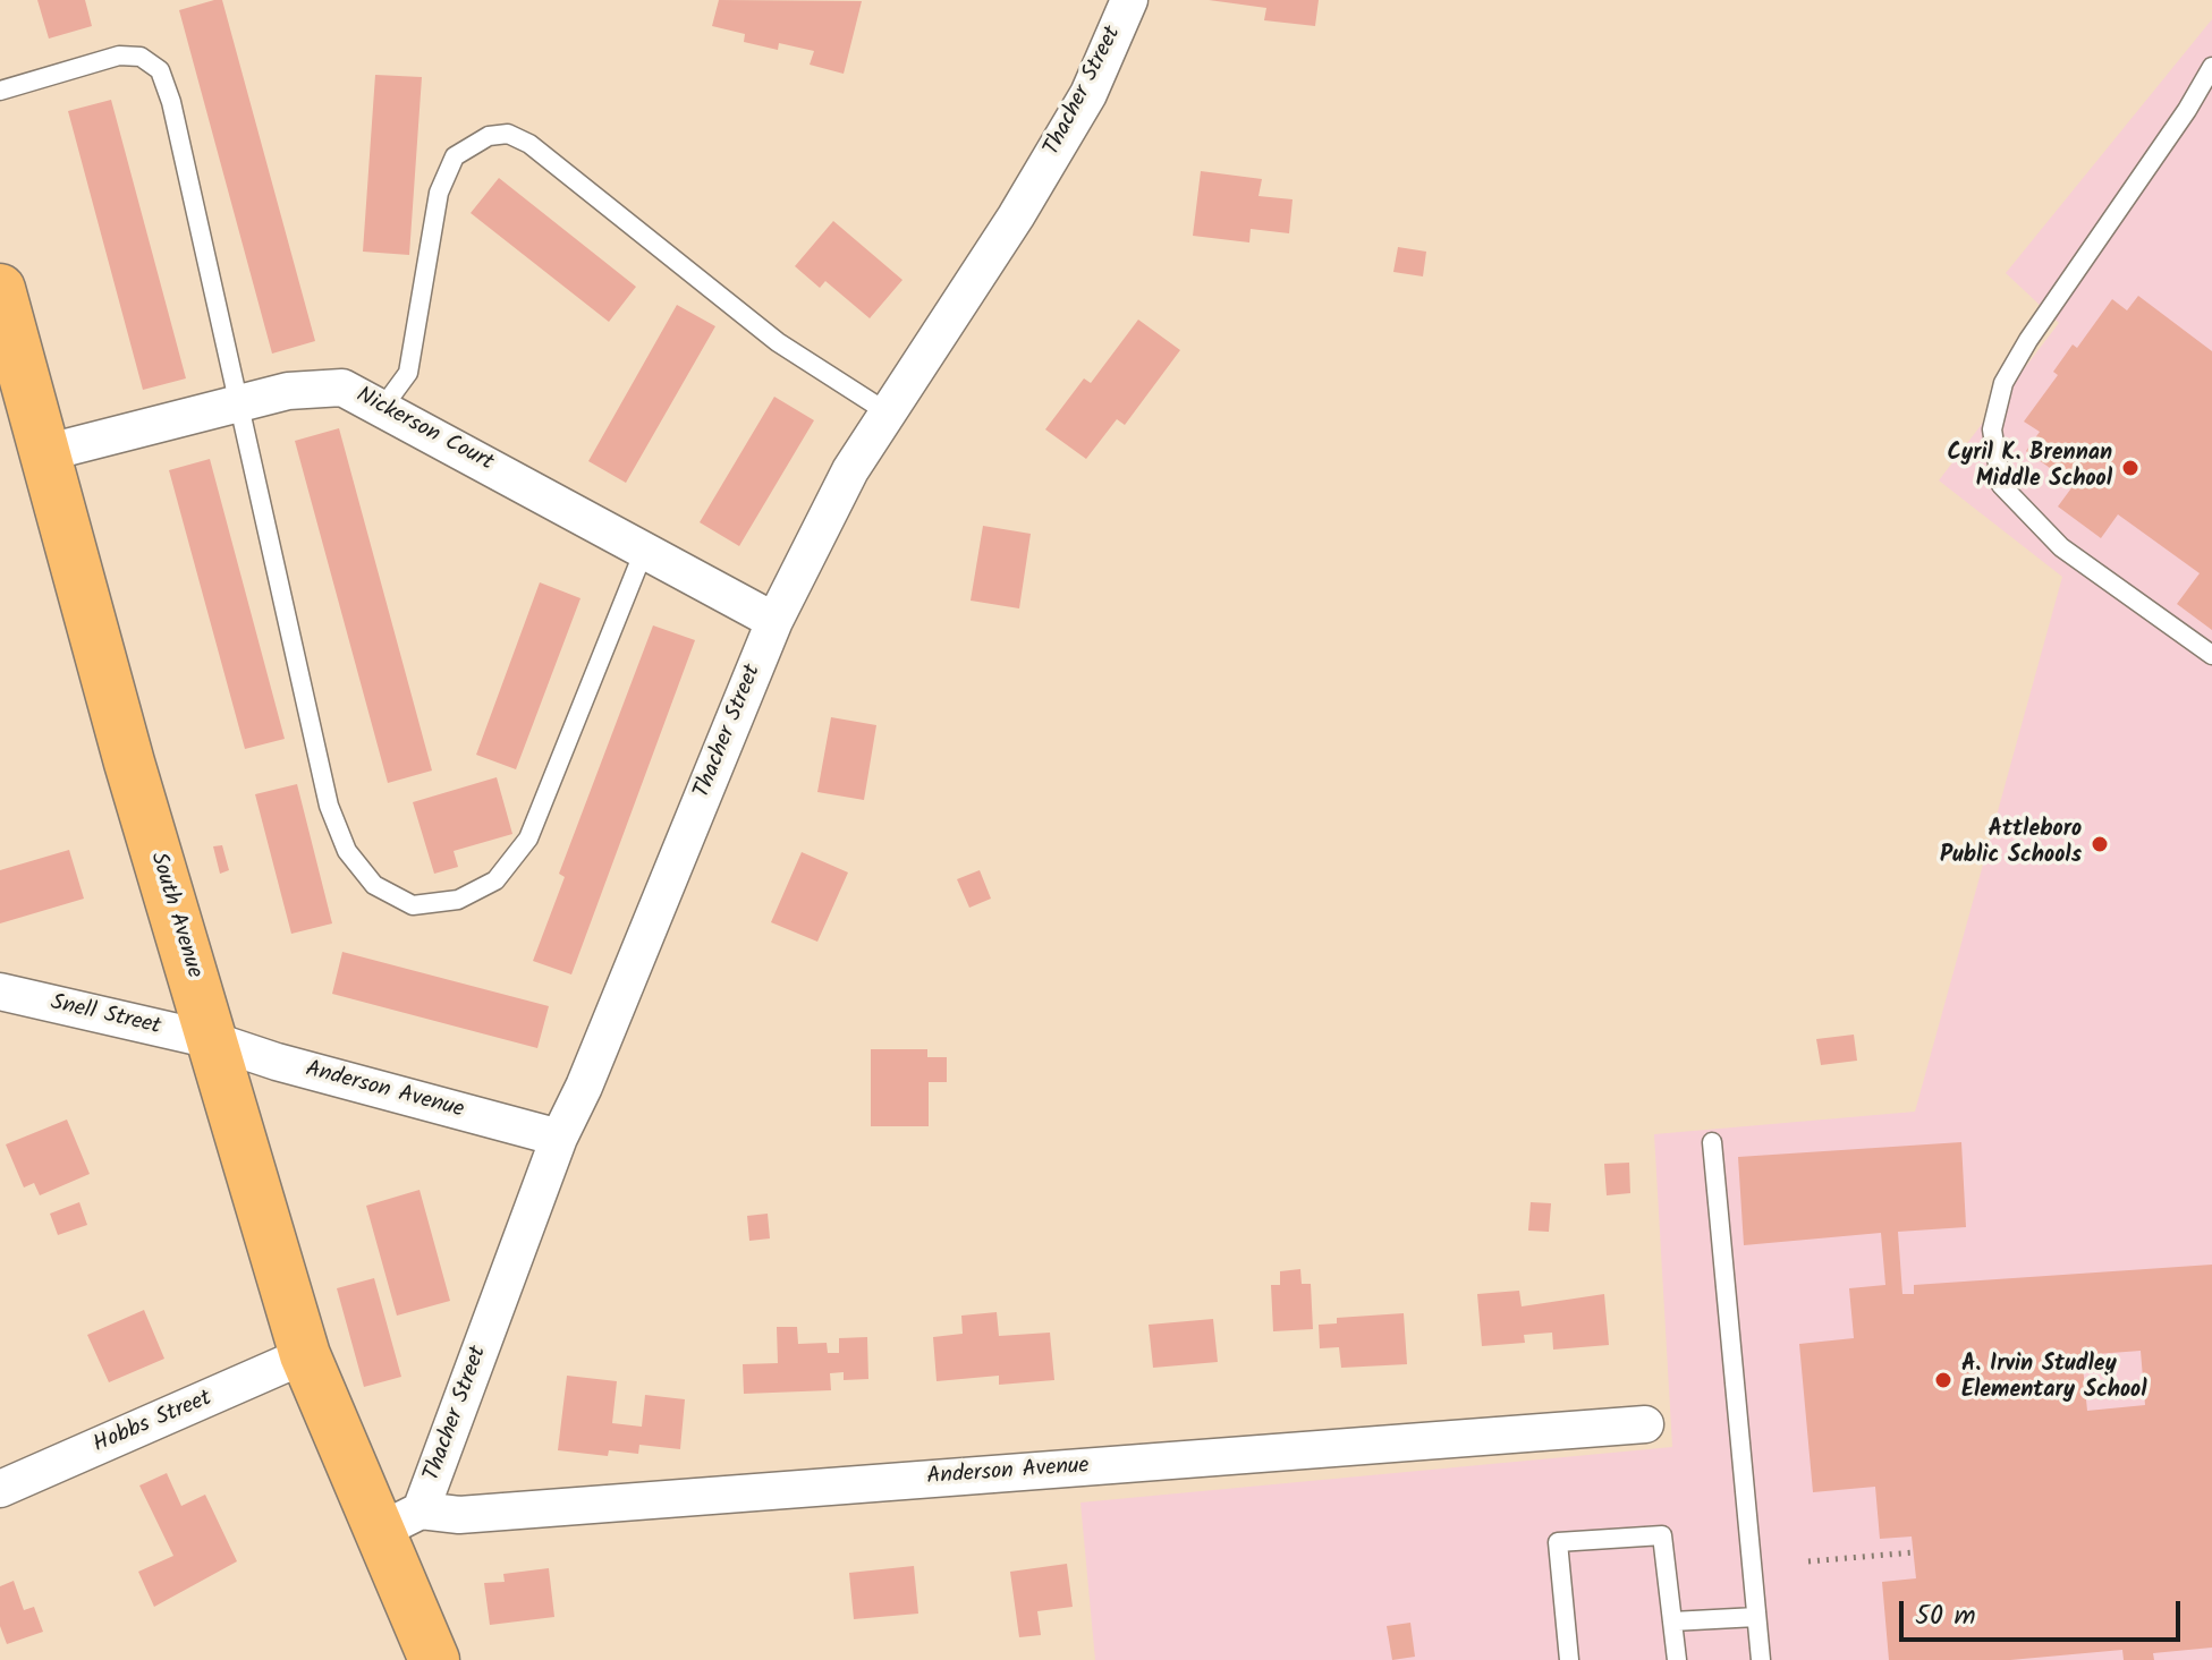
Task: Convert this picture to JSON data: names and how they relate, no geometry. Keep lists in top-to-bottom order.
{
  "streets": {
    "highway": ["South Avenue"],
    "street": [
      "Thacher Street",
      "Nickerson Court",
      "Snell Street",
      "Anderson Avenue",
      "Hobbs Street"
    ]
  },
  "crossings": [
    ["Thacher Street", "Nickerson Court"],
    ["Thacher Street", "Anderson Avenue"],
    ["Nickerson Court", "South Avenue"],
    ["South Avenue", "Snell Street"],
    ["South Avenue", "Anderson Avenue"],
    ["South Avenue", "Hobbs Street"],
    ["Snell Street", "Anderson Avenue"]
  ],
  "places": ["Cyril K. Brennan Middle School", "Attleboro Public Schools", "A. Irvin Studley Elementary School"],
  "scale_bar": "50 m"
}
